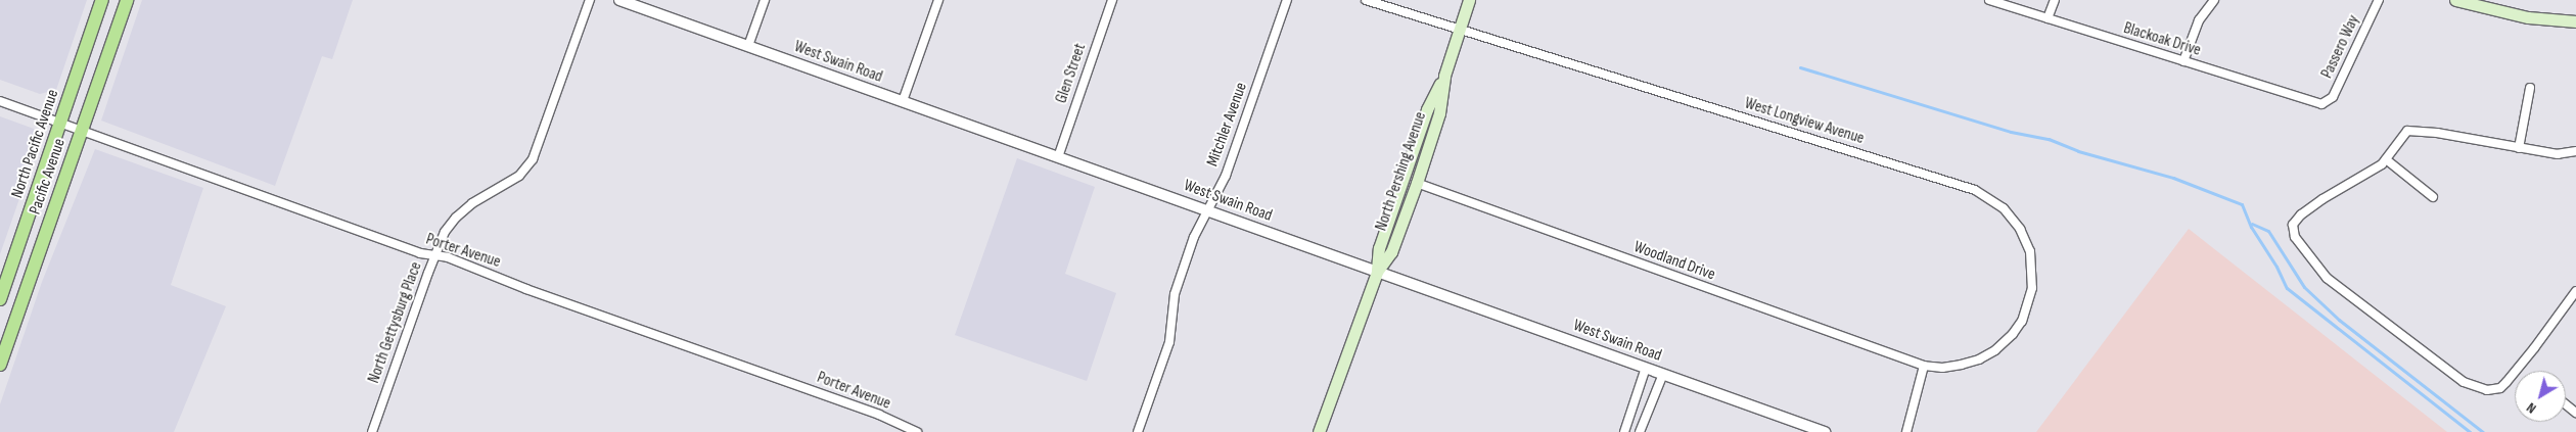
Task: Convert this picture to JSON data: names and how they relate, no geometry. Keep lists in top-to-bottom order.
{
  "streets": {
    "main road": ["North Pacific Avenue", "North Pershing Avenue", "Pacific Avenue"],
    "street": [
      "Blackoak Drive",
      "Passero Way",
      "West Swain Road",
      "Glen Street",
      "West Longview Avenue",
      "Mitchler Avenue",
      "Porter Avenue",
      "Woodland Drive",
      "North Gettysburg Place"
    ]
  },
  "crossings": [
    ["Blackoak Drive", "Passero Way"],
    ["West Swain Road", "Glen Street"],
    ["West Swain Road", "Mitchler Avenue"],
    ["West Swain Road", "North Pershing Avenue"],
    ["West Longview Avenue", "North Pershing Avenue"],
    ["West Longview Avenue", "Woodland Drive"],
    ["North Pacific Avenue", "Porter Avenue"],
    ["North Pershing Avenue", "Woodland Drive"],
    ["Pacific Avenue", "Porter Avenue"],
    ["Porter Avenue", "North Gettysburg Place"]
  ],
  "north": "bottom left"
}
